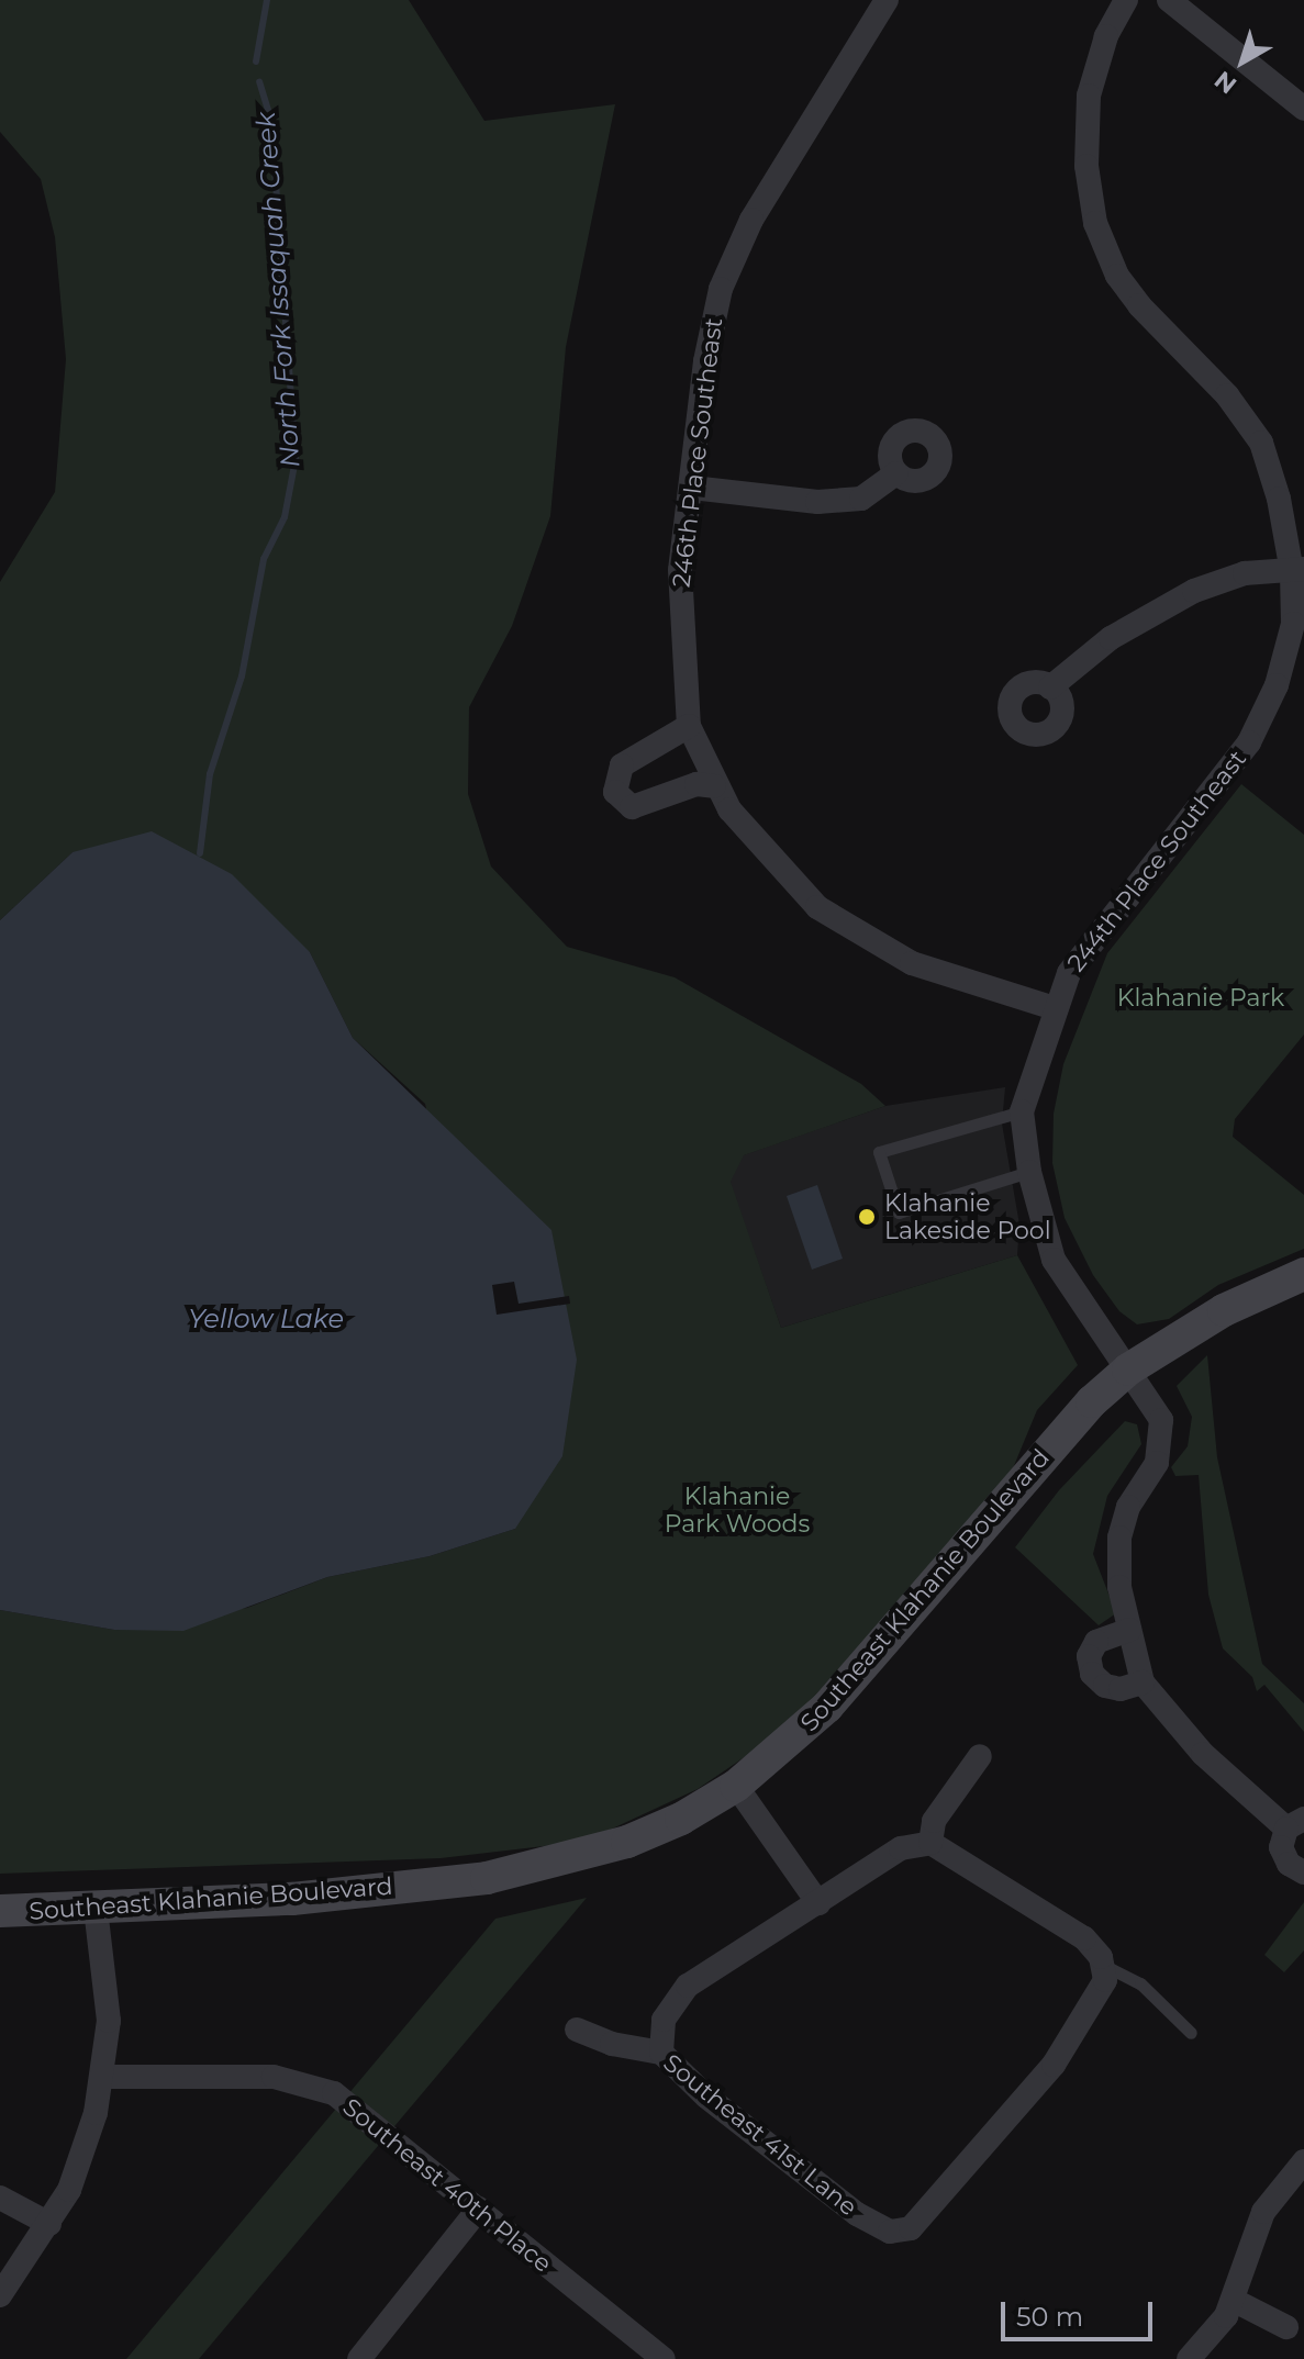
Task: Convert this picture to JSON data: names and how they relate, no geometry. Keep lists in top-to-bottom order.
{
  "streets": {
    "street": [
      "246th Place Southeast",
      "244th Place Southeast",
      "Southeast Klahanie Boulevard",
      "Southeast 41st Lane",
      "Southeast 40th Place"
    ]
  },
  "crossings": [
    ["246th Place Southeast", "244th Place Southeast"],
    ["244th Place Southeast", "Southeast Klahanie Boulevard"]
  ],
  "water": ["North Fork Issaquah Creek", "Yellow Lake"],
  "parks": ["Klahanie Park", "Klahanie Park Woods"],
  "places": ["Klahanie Lakeside Pool"],
  "scale_bar": "50 m",
  "north": "bottom left"
}
